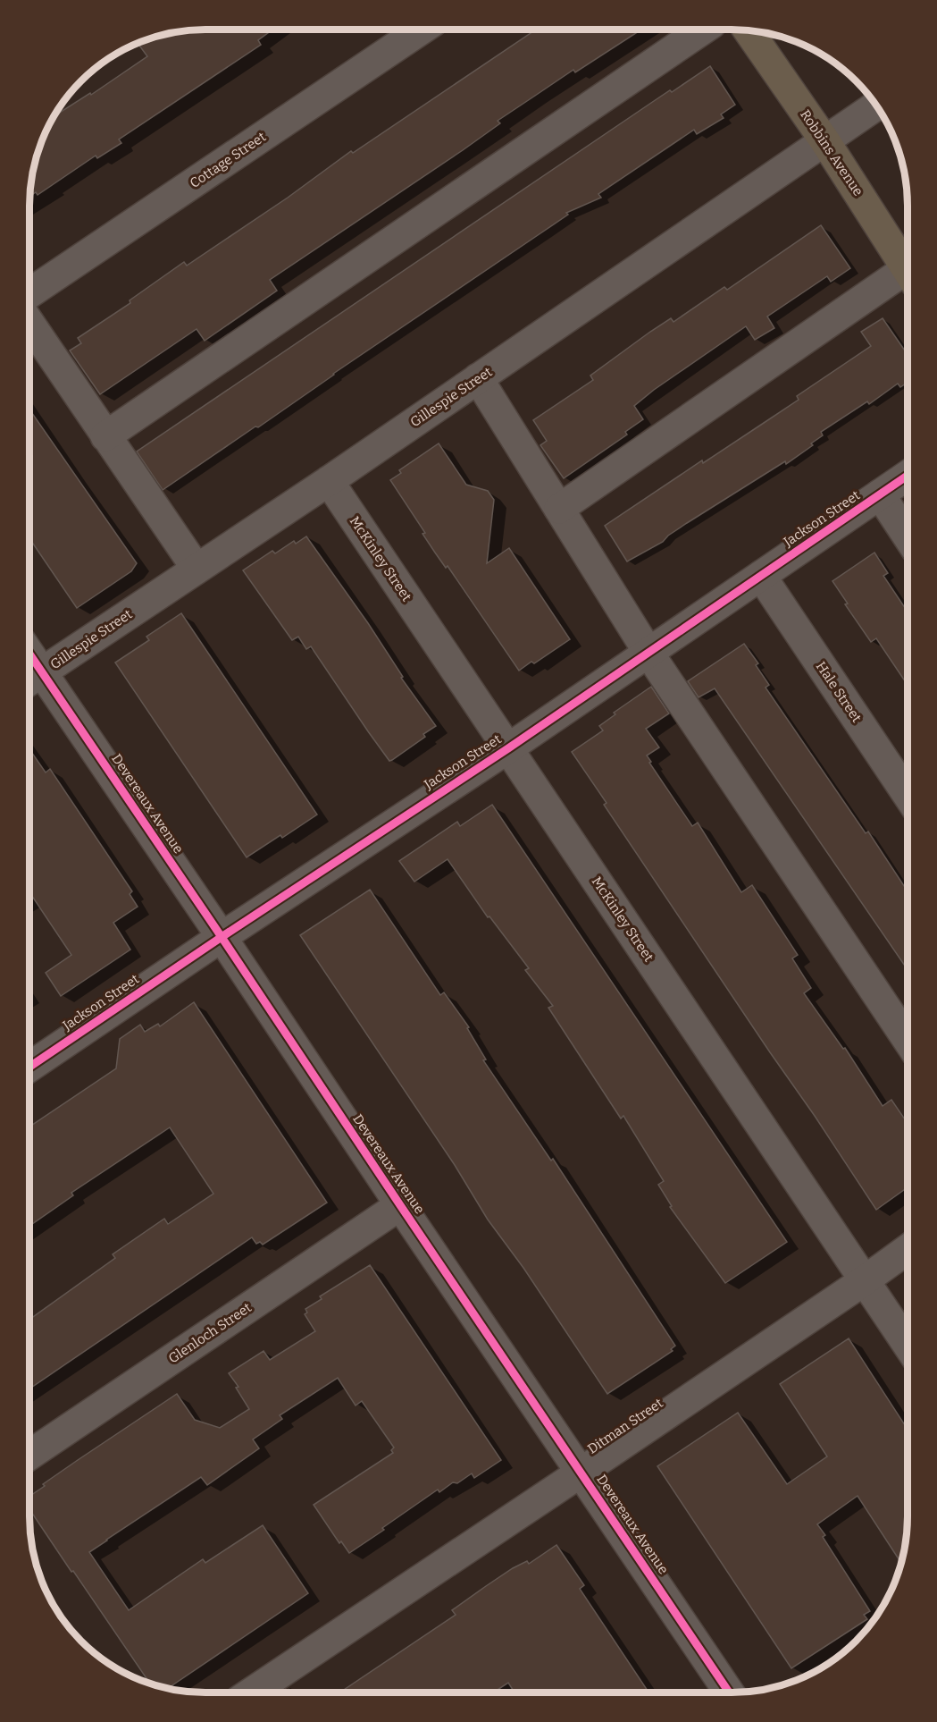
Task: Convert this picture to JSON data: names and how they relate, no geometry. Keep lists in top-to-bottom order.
{
  "streets": {
    "highway": ["Robbins Avenue"],
    "street": [
      "Cottage Street",
      "Gillespie Street",
      "Jackson Street",
      "McKinley Street",
      "Hale Street",
      "Devereaux Avenue",
      "Glenloch Street",
      "Ditman Street"
    ]
  },
  "crossings": [
    ["Robbins Avenue", "Gillespie Street"],
    ["Gillespie Street", "McKinley Street"],
    ["Gillespie Street", "Devereaux Avenue"],
    ["Jackson Street", "McKinley Street"],
    ["Jackson Street", "Hale Street"],
    ["Jackson Street", "Devereaux Avenue"],
    ["McKinley Street", "Ditman Street"],
    ["Devereaux Avenue", "Glenloch Street"],
    ["Devereaux Avenue", "Ditman Street"]
  ]
}
